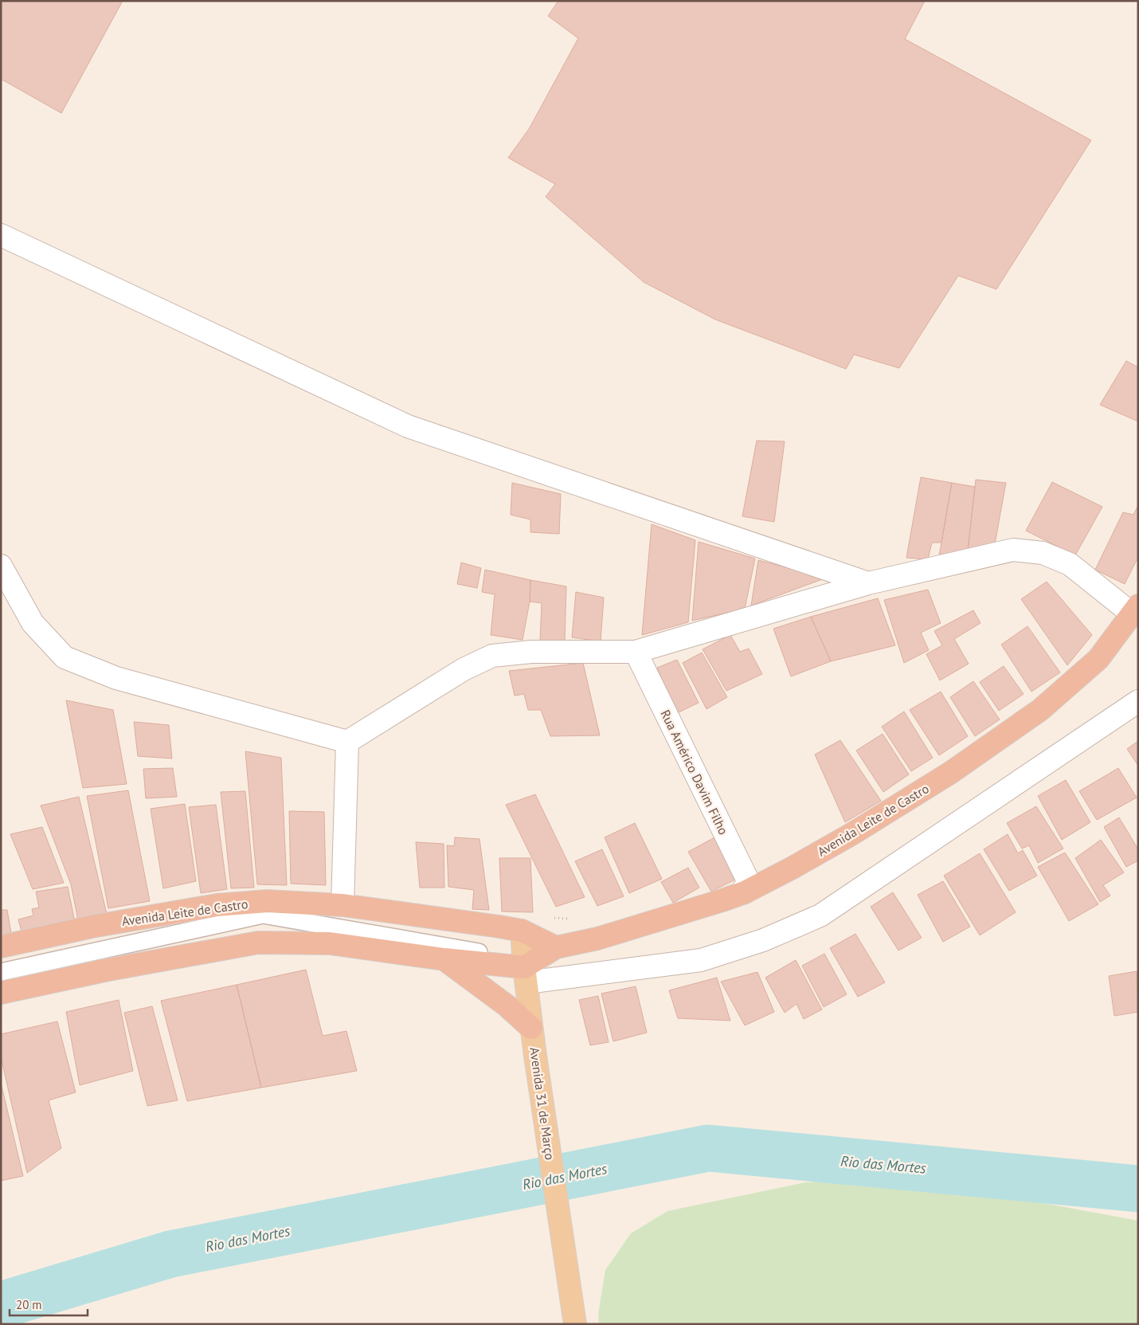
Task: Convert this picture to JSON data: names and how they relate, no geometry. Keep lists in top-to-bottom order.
{
  "streets": {
    "highway": ["Avenida Leite de Castro"],
    "main road": ["Avenida 31 de Março"],
    "street": ["Rua Américo Davim Filho"]
  },
  "crossings": [
    ["Rua Américo Davim Filho", "Avenida Leite de Castro"],
    ["Avenida Leite de Castro", "Avenida 31 de Março"]
  ],
  "water": ["Rio das Mortes"],
  "scale_bar": "20 m"
}
